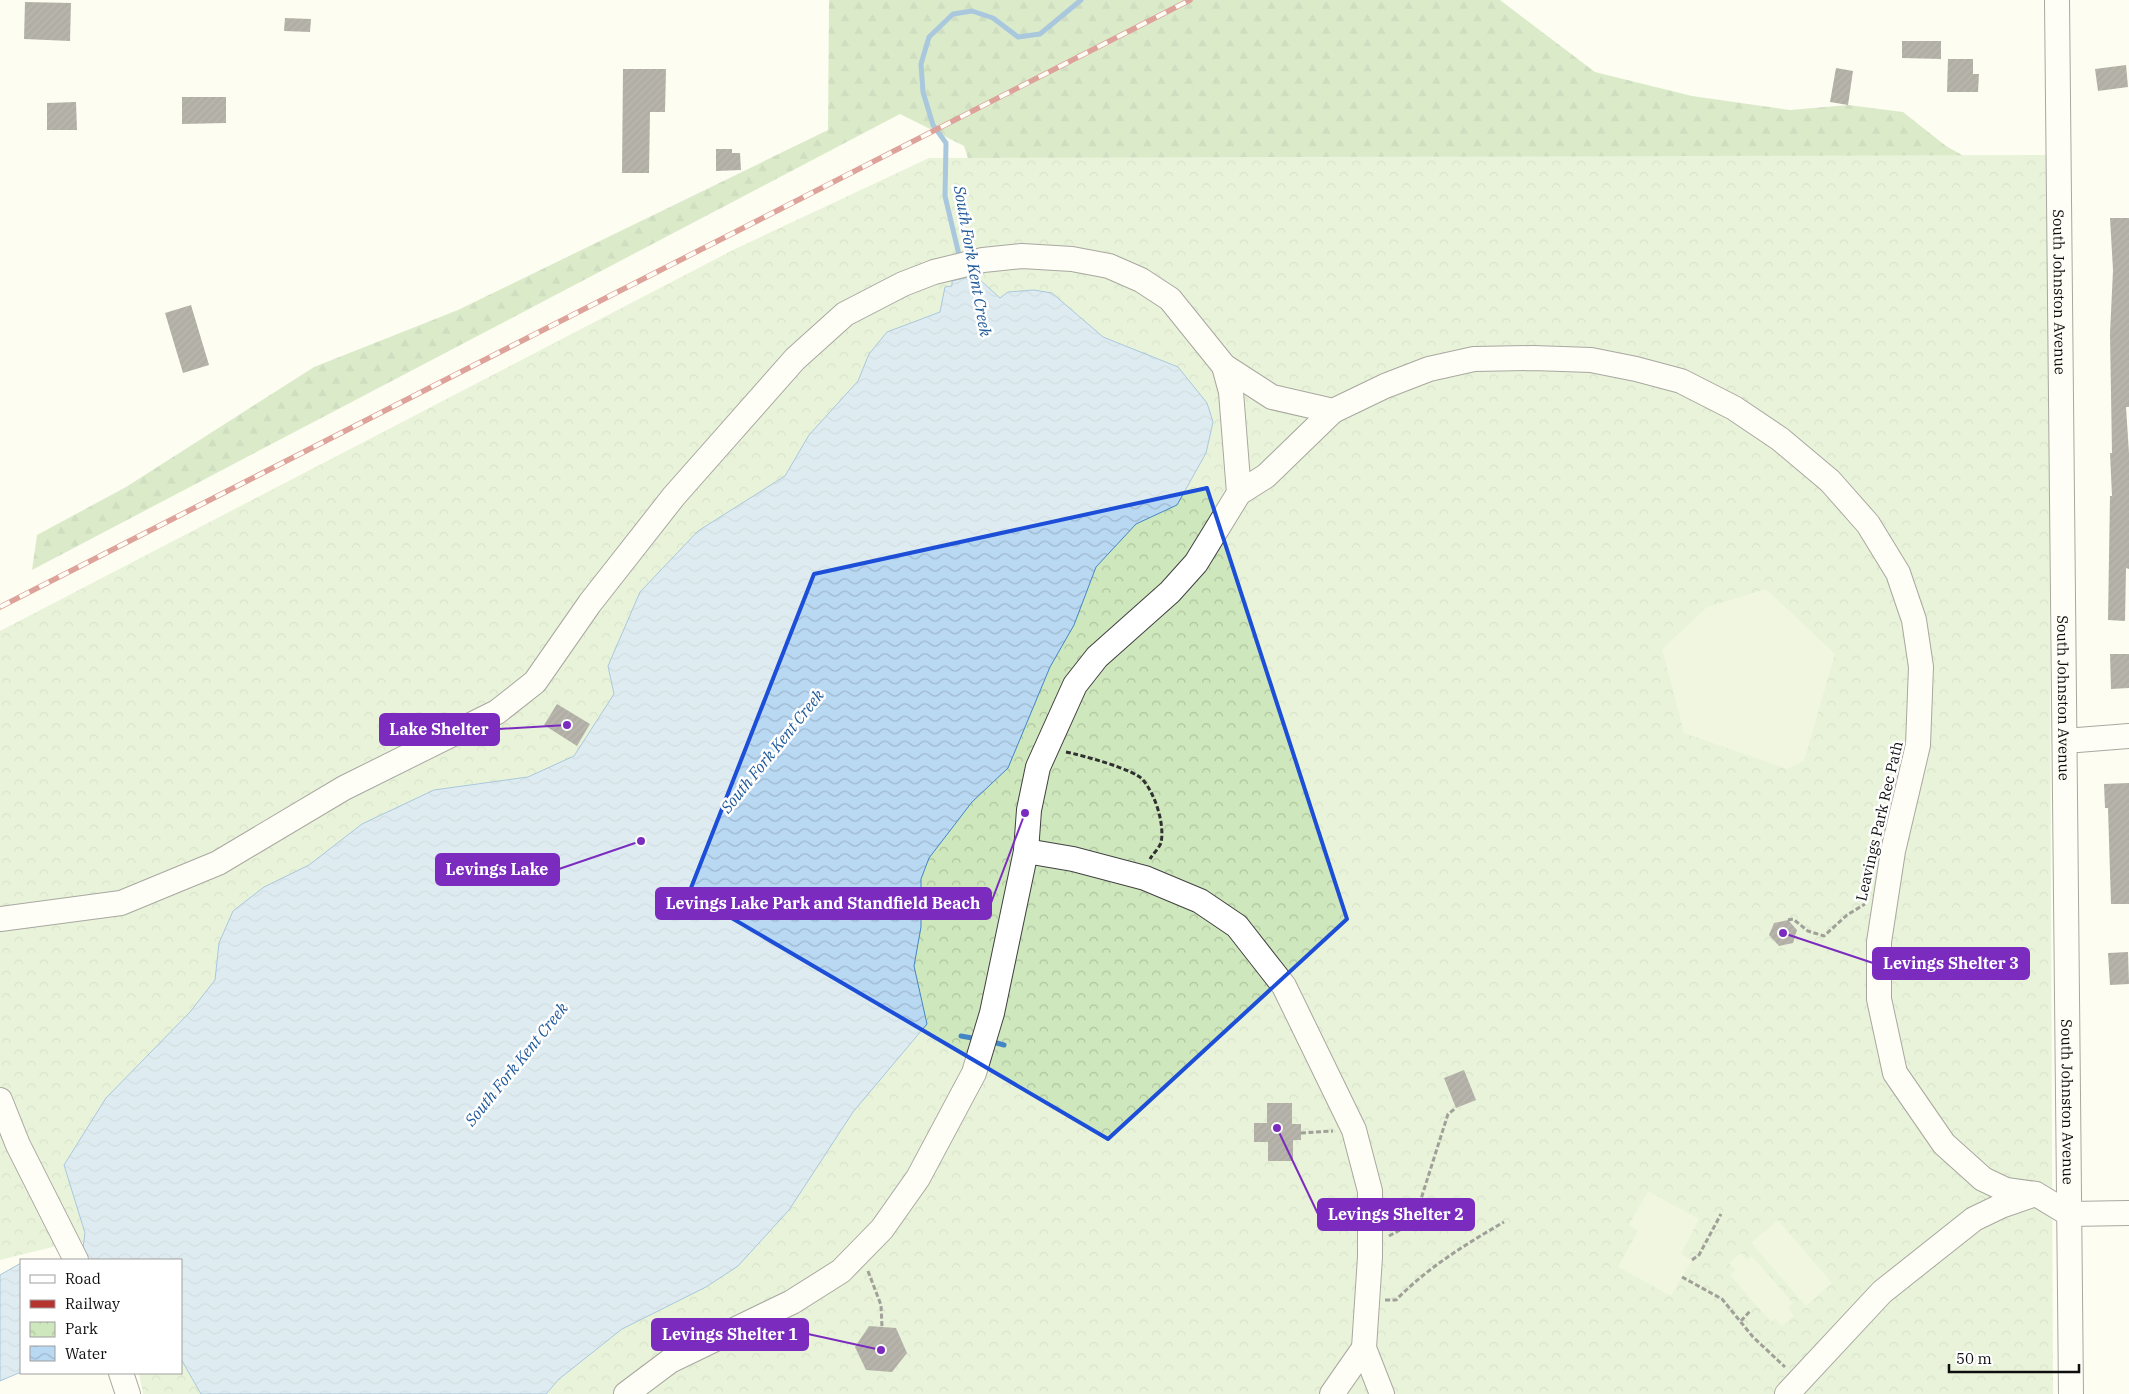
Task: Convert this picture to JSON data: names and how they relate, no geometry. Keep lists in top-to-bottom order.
{
  "streets": {
    "street": ["South Johnston Avenue"]
  },
  "water": ["South Fork Kent Creek"],
  "places": [
    "Lake Shelter",
    "Levings Lake Park and Standfield Beach",
    "Levings Lake",
    "Levings Shelter 3",
    "Levings Shelter 2",
    "Levings Shelter 1"
  ],
  "legend": [
    "Road",
    "Railway",
    "Park",
    "Water"
  ],
  "scale_bar": "50 m"
}
